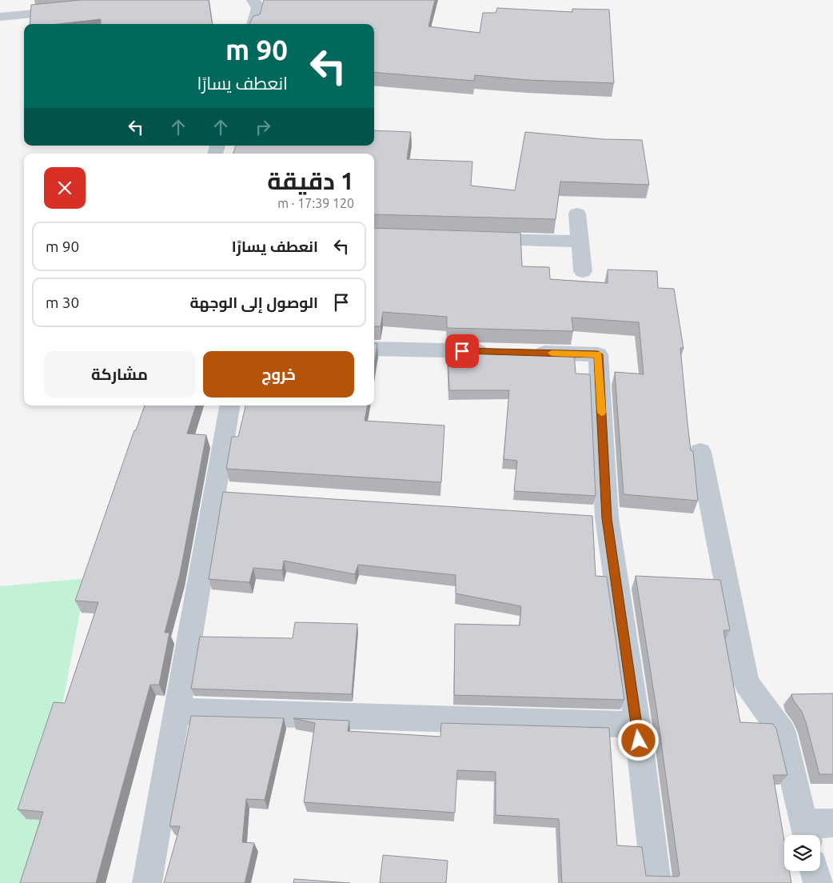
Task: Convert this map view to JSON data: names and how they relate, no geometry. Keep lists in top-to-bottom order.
{
  "page": {
    "turn": ["90 m", "انعطف يسارًا"],
    "heading": ["1 دقيقة", "120 m · 17:39"],
    "list": [
      {
        "name": "انعطف يسارًا",
        "value": "90 m"
      },
      {
        "name": "الوصول إلى الوجهة",
        "value": "30 m"
      }
    ],
    "buttons": ["خروج", "مشاركة"]
  }
}
